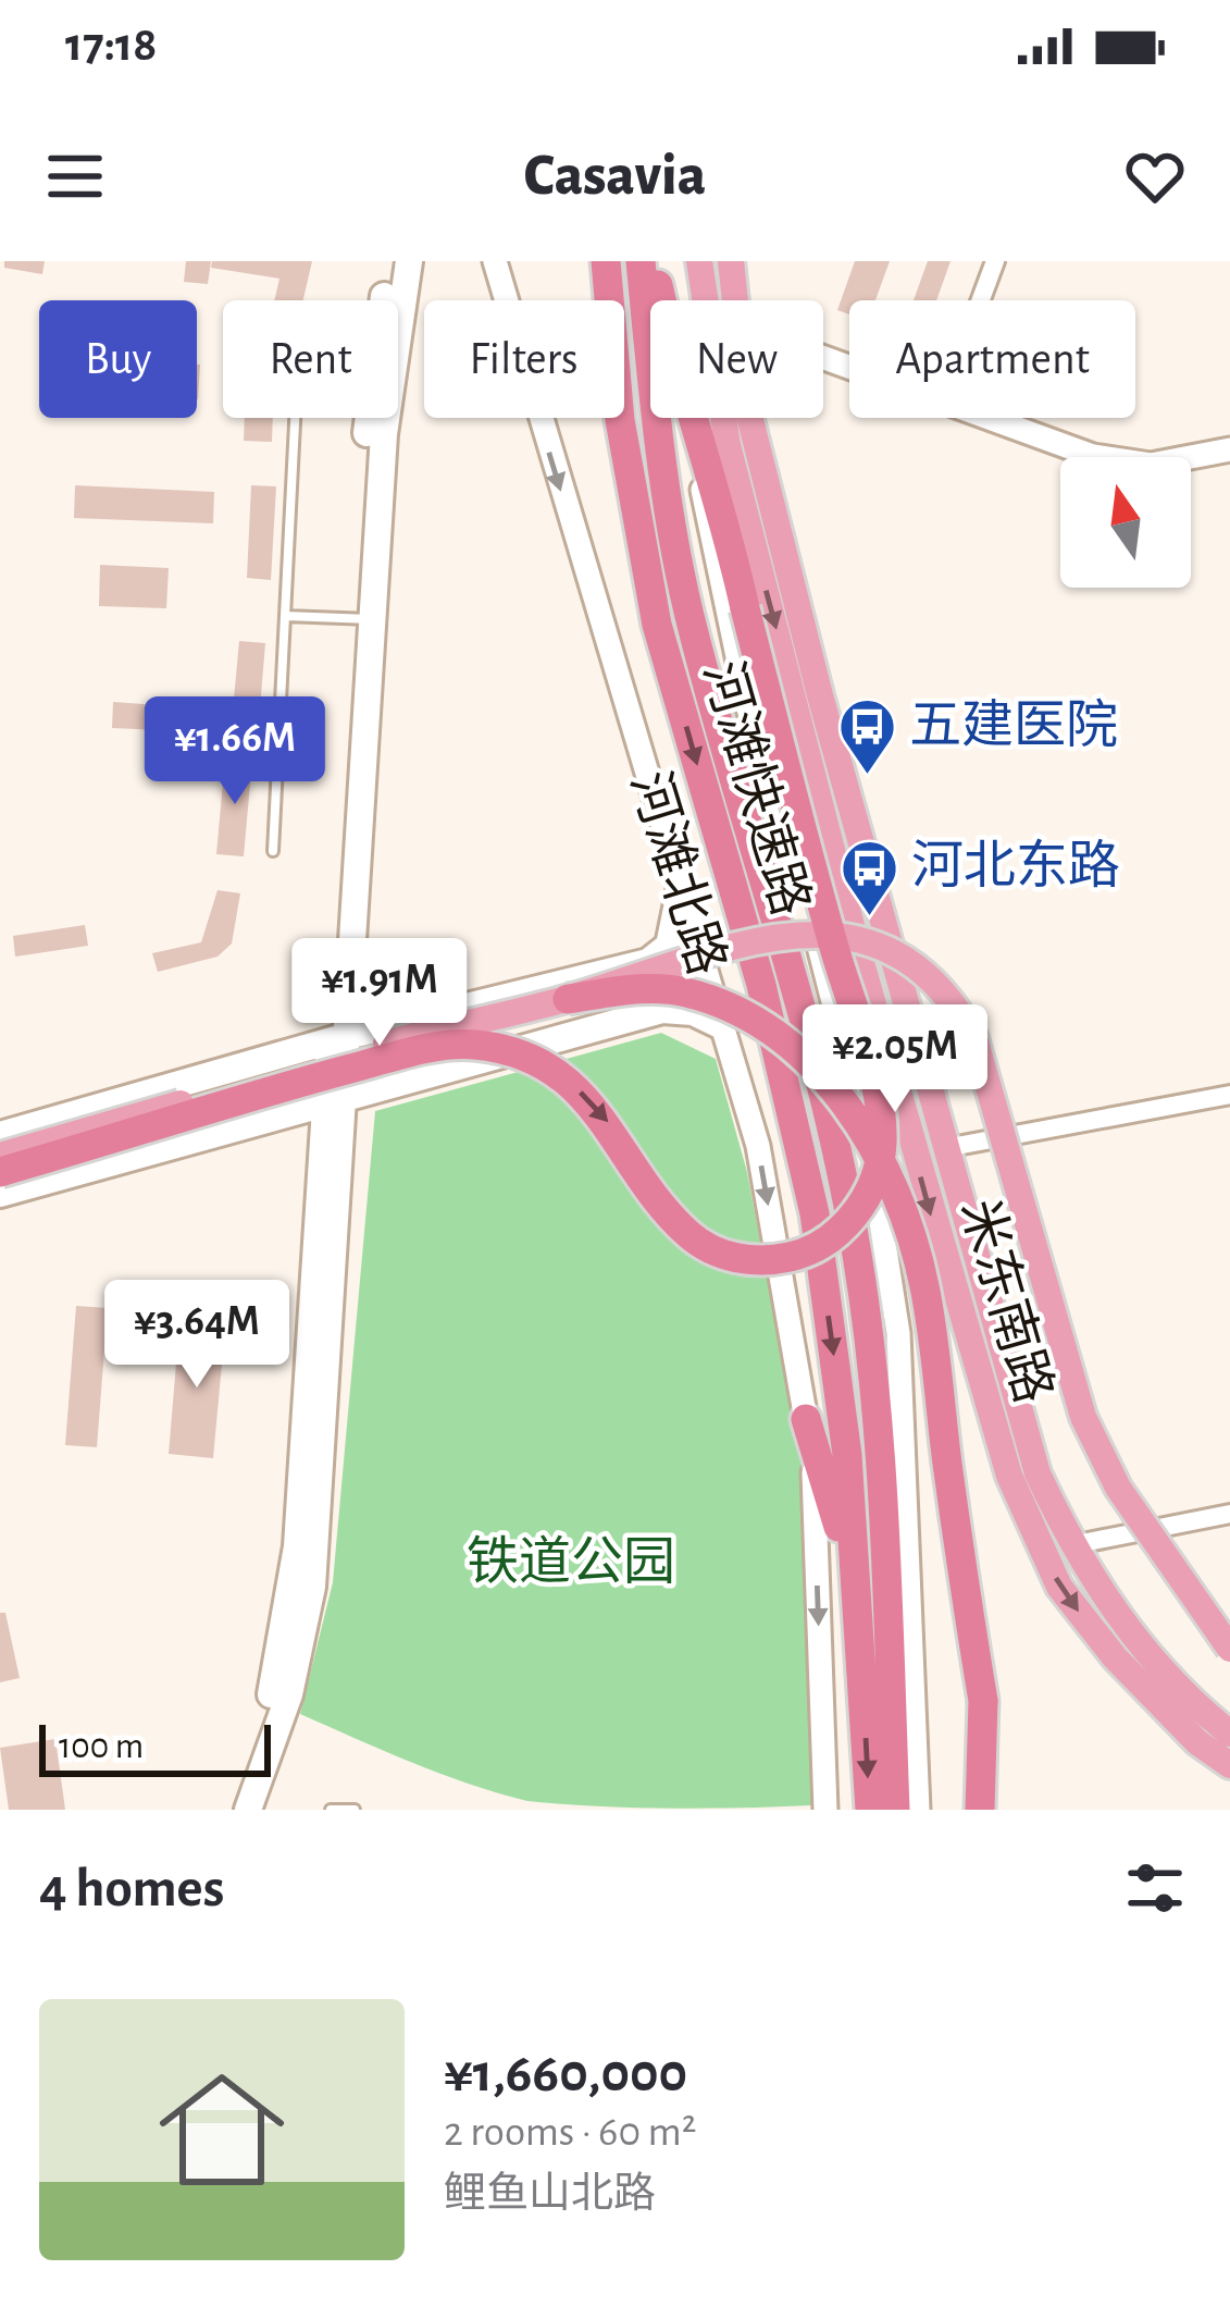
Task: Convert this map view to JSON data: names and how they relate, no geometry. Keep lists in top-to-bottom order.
{
  "streets": {
    "highway": ["河滩快速路"],
    "main road": ["米东南路"],
    "street": ["河滩北路"]
  },
  "parks": ["铁道公园"],
  "places": {
    "bus stop": ["五建医院", "河北东路"]
  },
  "scale_bar": "100 m",
  "north": "top",
  "page": {
    "status": "17:18",
    "header": "Casavia",
    "chip": [
      "Buy",
      "Rent",
      "Filters",
      "New",
      "Apartment"
    ],
    "price": [
      "¥1.66M",
      "¥1.91M",
      "¥2.05M",
      "¥3.64M"
    ],
    "scale": "100 m",
    "heading": "4 homes",
    "list": [
      {
        "name": "¥1,660,000",
        "note": "2 rooms · 60 m² · 鲤鱼山北路"
      }
    ]
  }
}
